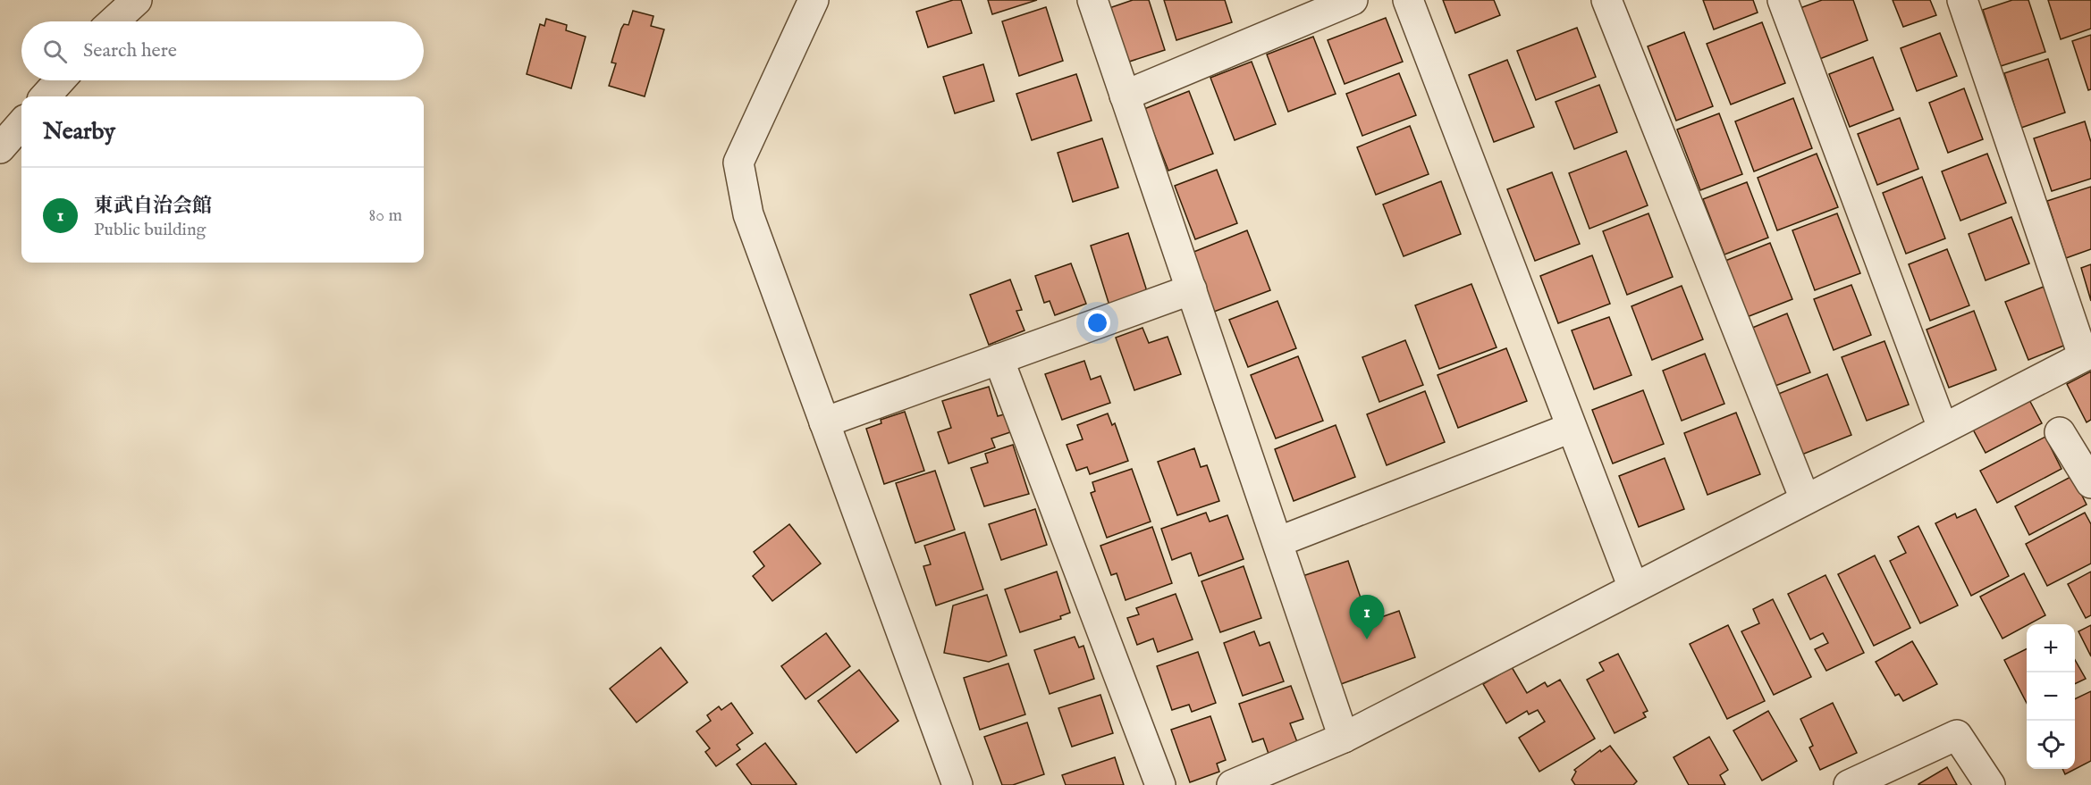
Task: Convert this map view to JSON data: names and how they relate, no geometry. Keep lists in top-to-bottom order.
{
  "page": {
    "search": "Search here",
    "heading": "Nearby",
    "list": [
      {
        "mark": "1",
        "name": "東武自治会館",
        "note": "Public building",
        "value": "80 m"
      }
    ],
    "pins": "1",
    "map_buttons": ["+", "−"]
  }
}
